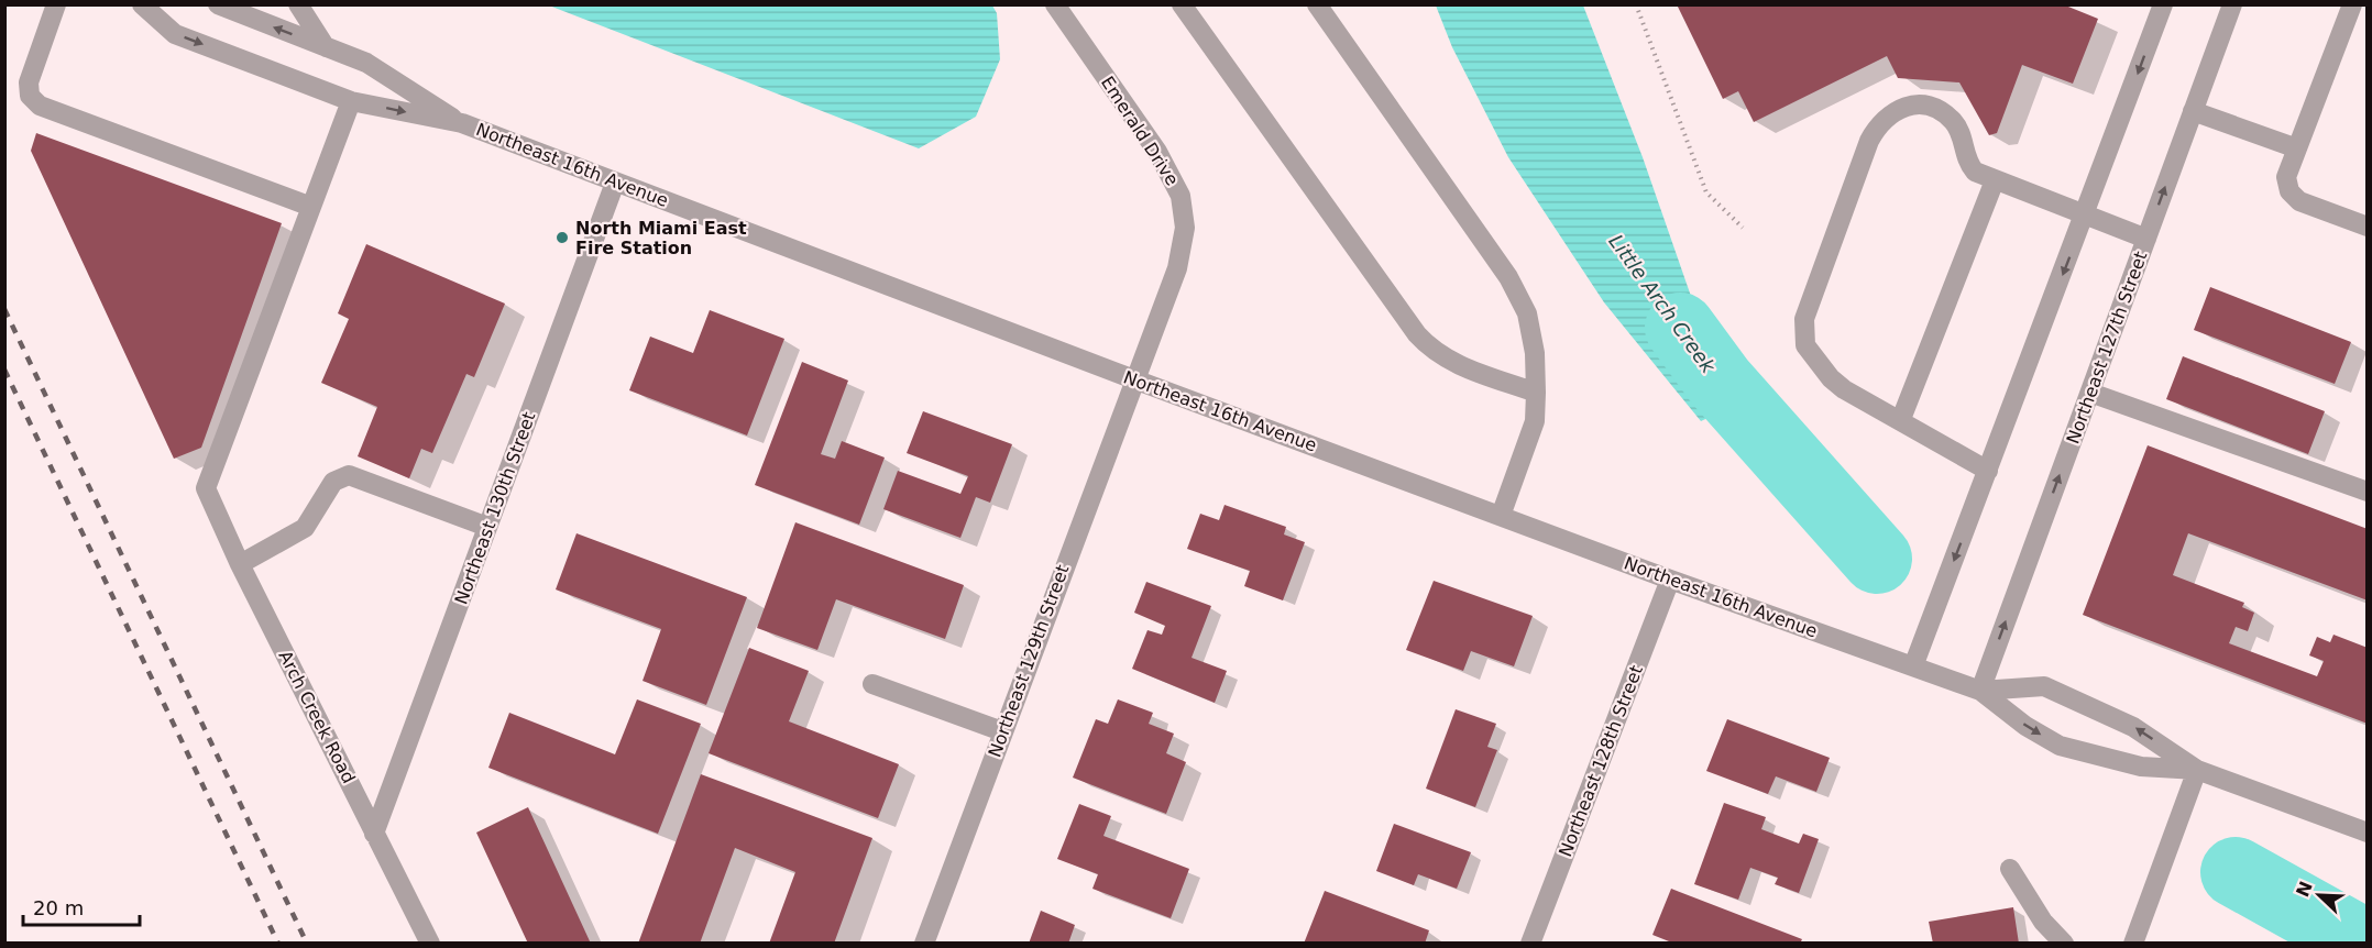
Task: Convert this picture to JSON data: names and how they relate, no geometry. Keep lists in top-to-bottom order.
{
  "streets": {
    "street": [
      "Emerald Drive",
      "Northeast 16th Avenue",
      "Northeast 127th Street",
      "Northeast 130th Street",
      "Northeast 129th Street",
      "Arch Creek Road",
      "Northeast 128th Street"
    ]
  },
  "crossings": [
    ["Emerald Drive", "Northeast 16th Avenue"],
    ["Emerald Drive", "Northeast 129th Street"],
    ["Northeast 16th Avenue", "Northeast 127th Street"],
    ["Northeast 16th Avenue", "Northeast 130th Street"],
    ["Northeast 16th Avenue", "Northeast 129th Street"],
    ["Northeast 16th Avenue", "Northeast 128th Street"],
    ["Northeast 130th Street", "Arch Creek Road"]
  ],
  "water": ["Little Arch Creek"],
  "places": ["North Miami East Fire Station"],
  "scale_bar": "20 m",
  "north": "top left"
}
